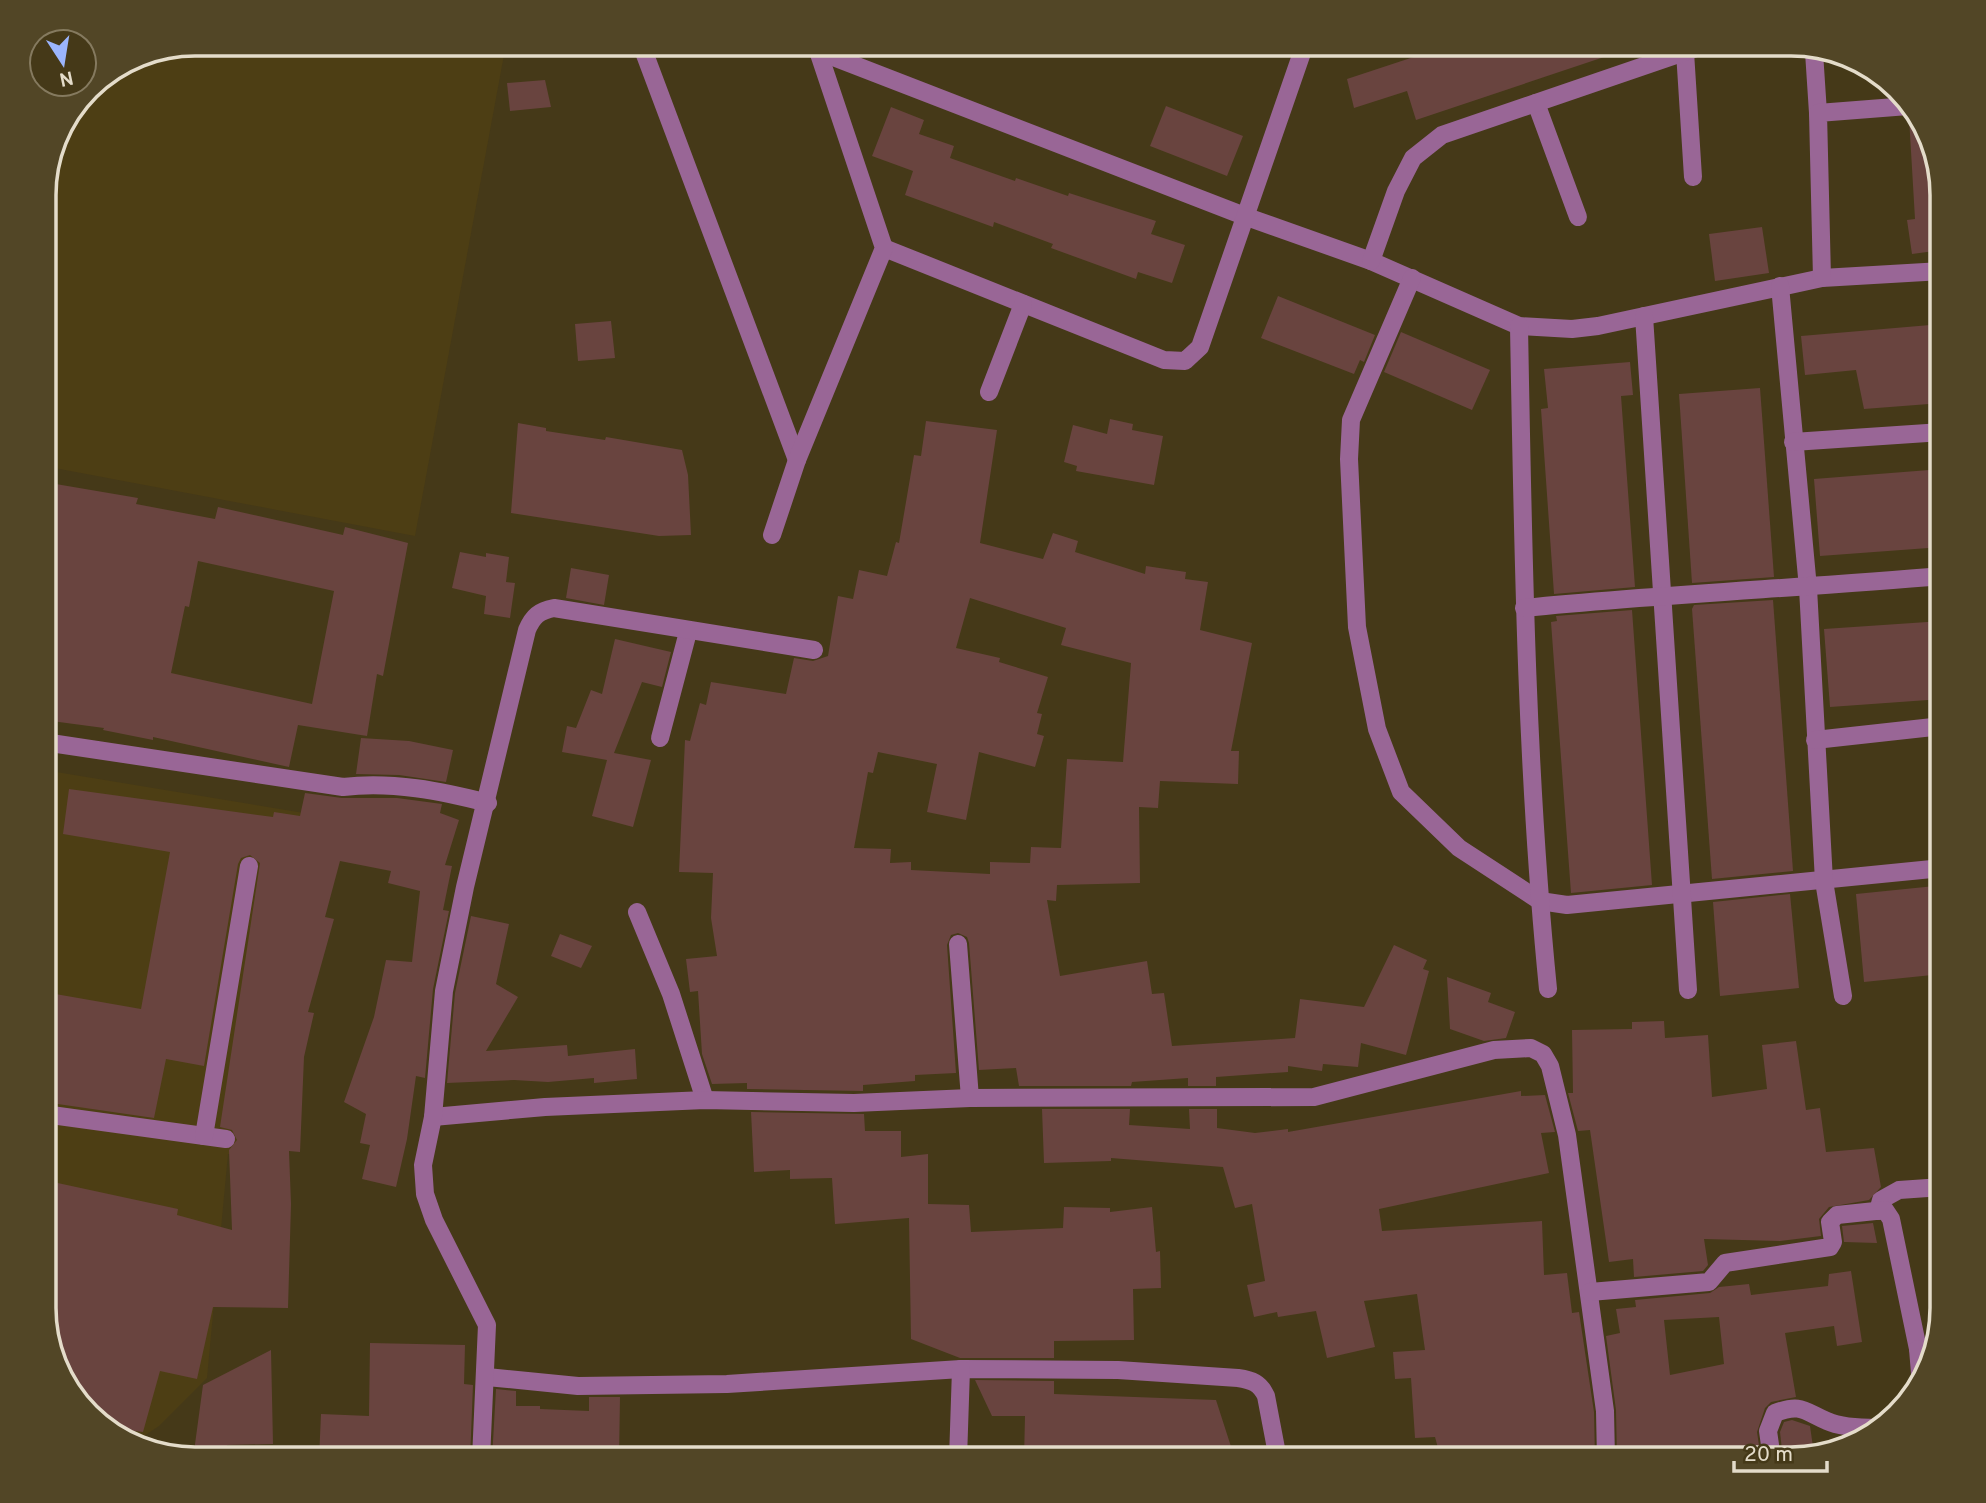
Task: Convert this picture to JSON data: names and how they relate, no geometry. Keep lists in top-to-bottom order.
{
  "scale_bar": "20 m",
  "north": "bottom"
}
